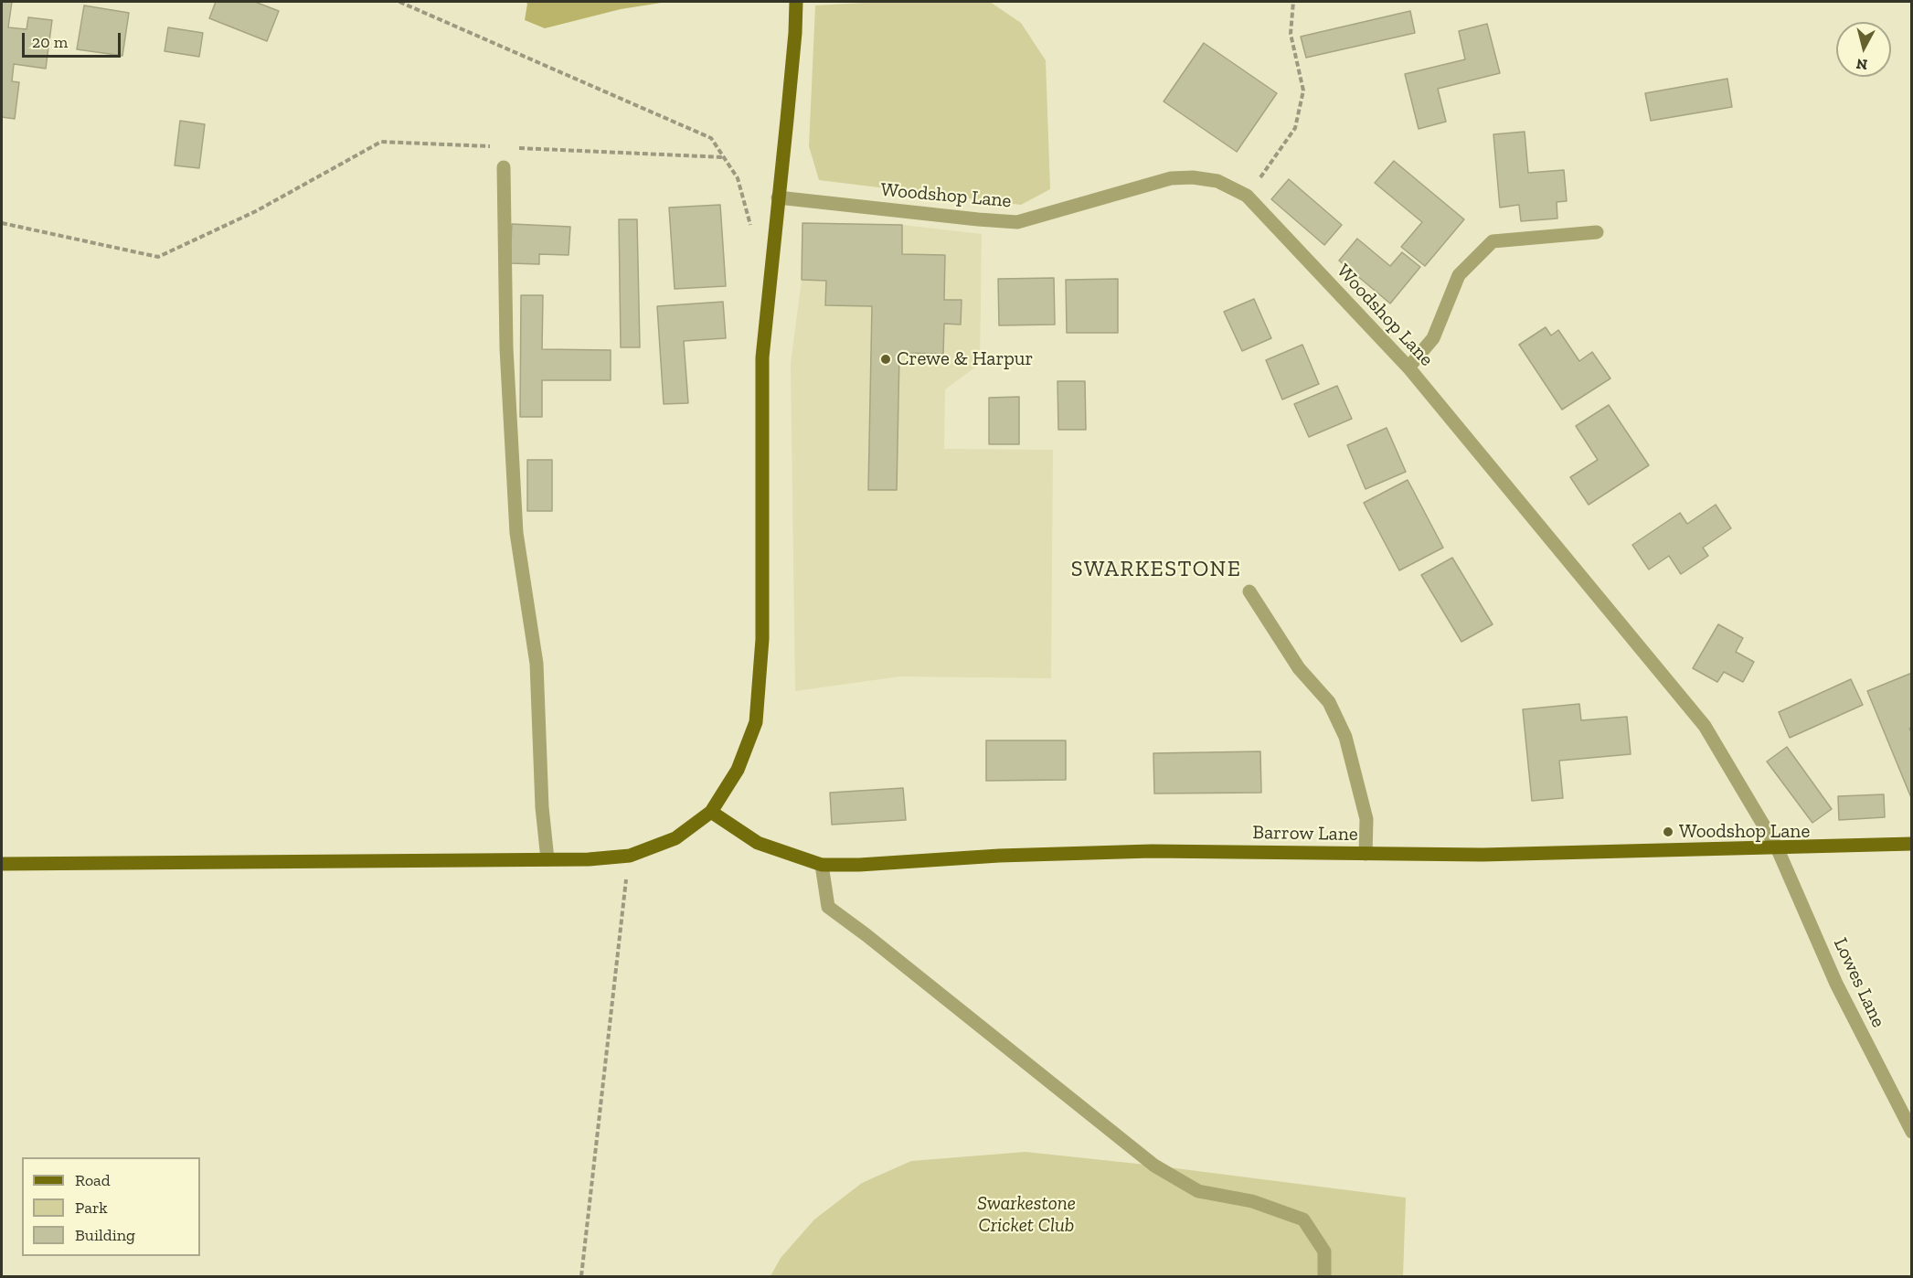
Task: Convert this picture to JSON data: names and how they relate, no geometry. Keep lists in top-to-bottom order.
{
  "streets": {
    "main road": ["Barrow Lane"],
    "street": ["Woodshop Lane", "Lowes Lane"]
  },
  "crossings": [
    ["Woodshop Lane", "Barrow Lane"],
    ["Woodshop Lane", "Lowes Lane"],
    ["Barrow Lane", "Lowes Lane"]
  ],
  "districts": ["SWARKESTONE"],
  "parks": ["Swarkestone Cricket Club"],
  "places": ["Crewe & Harpur", "Woodshop Lane"],
  "legend": ["Road", "Park", "Building"],
  "scale_bar": "20 m",
  "north": "bottom"
}
